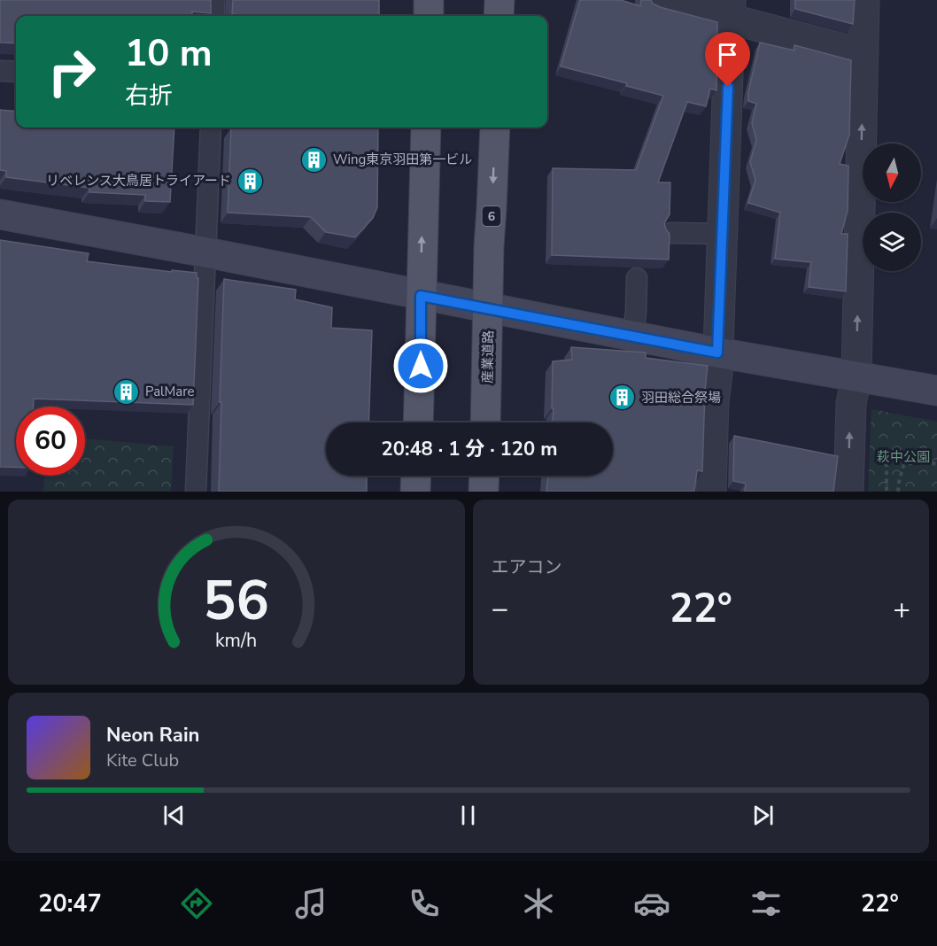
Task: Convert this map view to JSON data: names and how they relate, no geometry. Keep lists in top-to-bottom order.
{
  "streets": {
    "main road": ["6", "産業道路"]
  },
  "parks": ["萩中公園"],
  "places": {
    "building": [
      "Wing東京羽田第一ビル",
      "リベレンス大鳥居トライアード",
      "PalMare",
      "羽田総合祭場"
    ]
  },
  "north": "bottom",
  "page": {
    "turn": ["10 m", "右折"],
    "limit": "60",
    "trip": "20:48 · 1 分 · 120 m",
    "tile": "エアコン",
    "heat": ["−", "22°", "+"],
    "song": ["Neon Rain", "Kite Club"],
    "tabs": ["20:47", "22°"],
    "gauge": ["56", "km/h"]
  }
}
